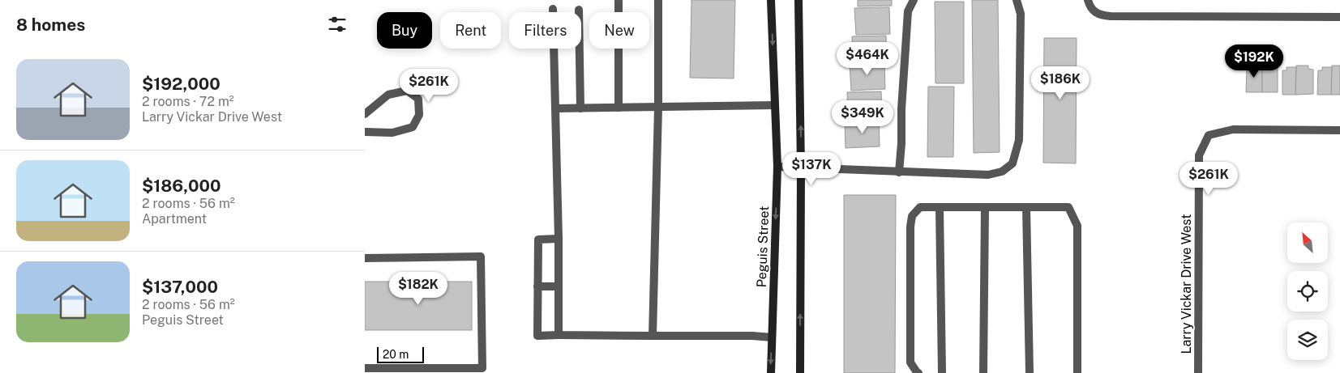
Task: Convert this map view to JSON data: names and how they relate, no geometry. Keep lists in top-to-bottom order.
{
  "streets": {
    "street": ["Peguis Street", "Larry Vickar Drive West"]
  },
  "scale_bar": "20 m",
  "north": "top left",
  "page": {
    "heading": "8 homes",
    "chip": [
      "Buy",
      "Rent",
      "Filters",
      "New"
    ],
    "price": [
      "$464K",
      "$192K",
      "$186K",
      "$261K",
      "$349K",
      "$137K",
      "$261K",
      "$182K"
    ],
    "list": [
      {
        "name": "$192,000",
        "note": "2 rooms · 72 m² · Larry Vickar Drive West"
      },
      {
        "name": "$186,000",
        "note": "2 rooms · 56 m² · Apartment"
      },
      {
        "name": "$137,000",
        "note": "2 rooms · 56 m² · Peguis Street"
      }
    ],
    "scale": "20 m"
  }
}
